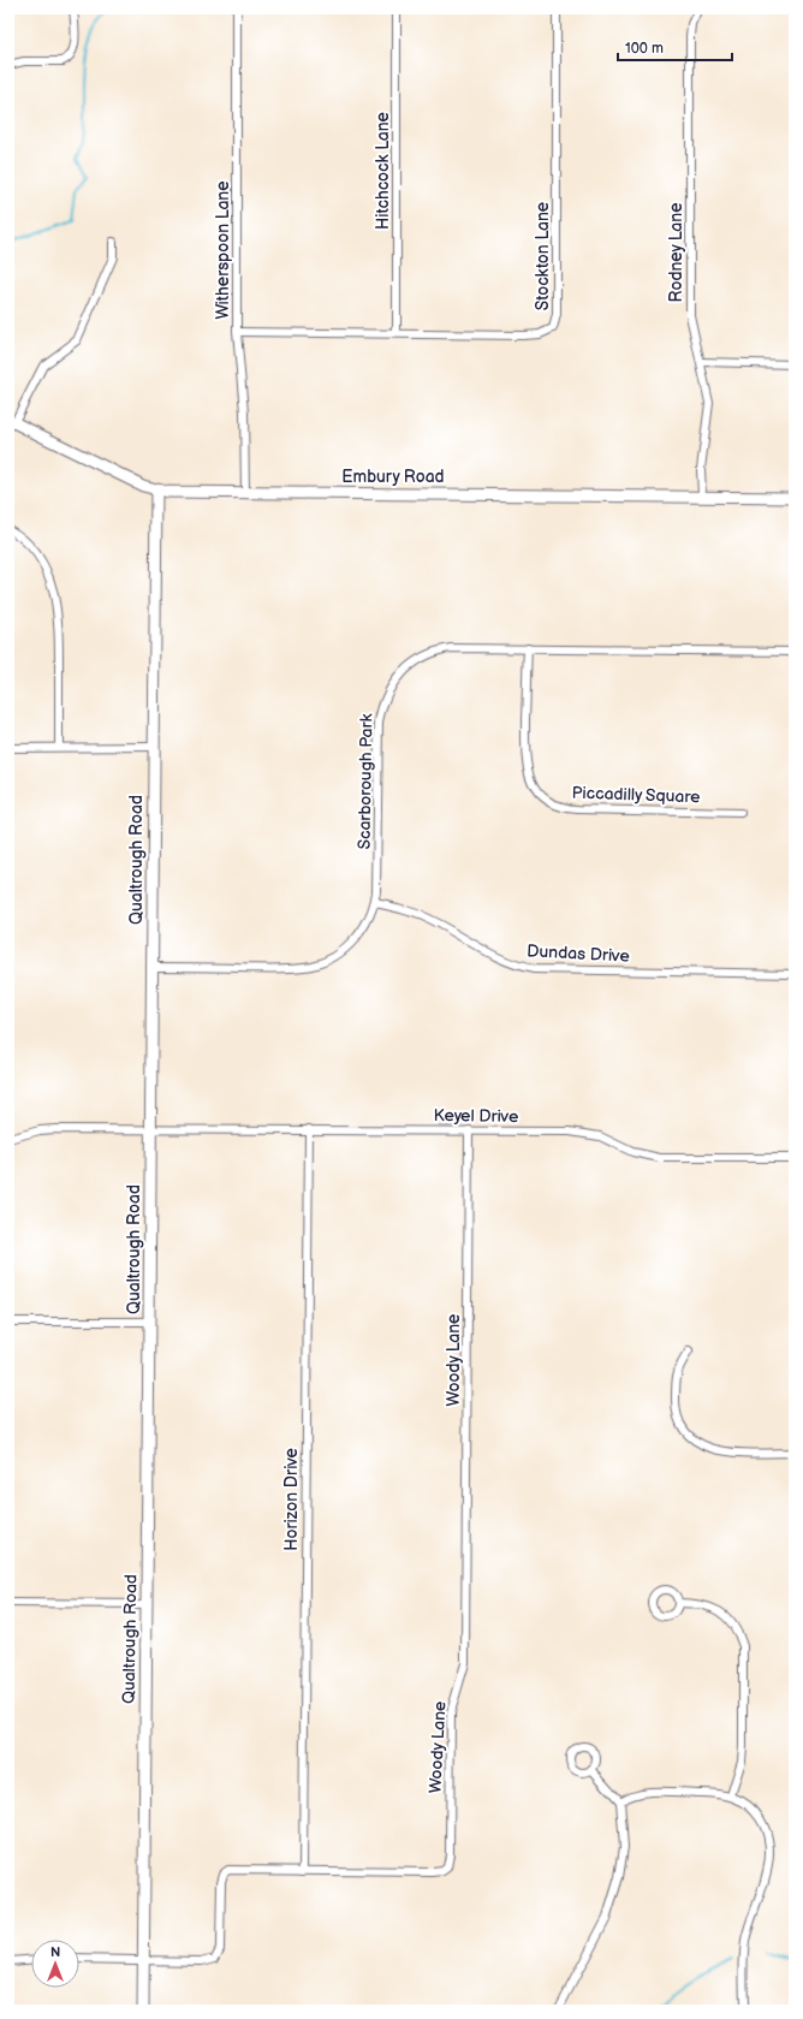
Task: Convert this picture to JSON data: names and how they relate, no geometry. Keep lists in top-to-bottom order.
{
  "streets": {
    "street": [
      "Hitchcock Lane",
      "Witherspoon Lane",
      "Rodney Lane",
      "Stockton Lane",
      "Embury Road",
      "Scarborough Park",
      "Piccadilly Square",
      "Qualtrough Road",
      "Dundas Drive",
      "Keyel Drive",
      "Woody Lane",
      "Horizon Drive"
    ]
  },
  "crossings": [
    ["Hitchcock Lane", "Stockton Lane"],
    ["Witherspoon Lane", "Stockton Lane"],
    ["Witherspoon Lane", "Embury Road"],
    ["Rodney Lane", "Embury Road"],
    ["Embury Road", "Qualtrough Road"],
    ["Scarborough Park", "Piccadilly Square"],
    ["Scarborough Park", "Qualtrough Road"],
    ["Scarborough Park", "Dundas Drive"],
    ["Qualtrough Road", "Keyel Drive"],
    ["Qualtrough Road", "Woody Lane"],
    ["Keyel Drive", "Woody Lane"],
    ["Keyel Drive", "Horizon Drive"],
    ["Woody Lane", "Horizon Drive"]
  ],
  "scale_bar": "100 m",
  "north": "top"
}
